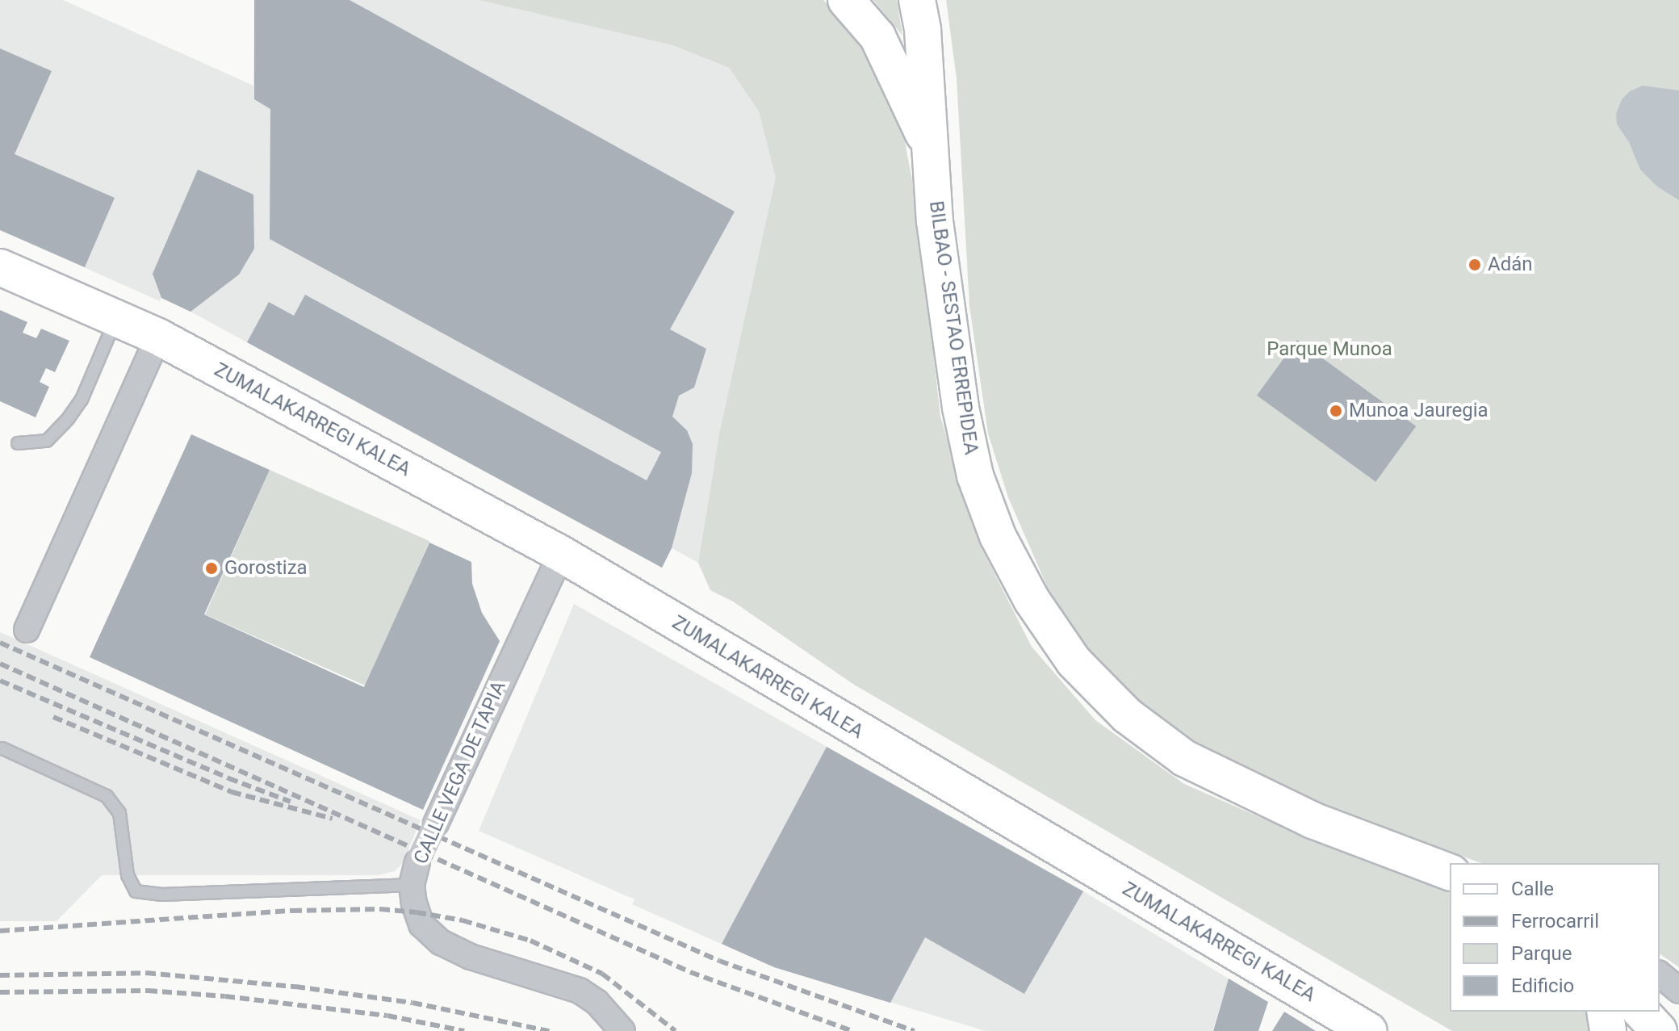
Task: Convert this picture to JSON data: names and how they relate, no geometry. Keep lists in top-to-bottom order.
{
  "streets": {
    "main road": ["BILBAO - SESTAO ERREPIDEA", "ZUMALAKARREGI KALEA"],
    "street": ["CALLE VEGA DE TAPIA"]
  },
  "crossings": [
    ["ZUMALAKARREGI KALEA", "CALLE VEGA DE TAPIA"]
  ],
  "parks": ["Parque Munoa"],
  "places": ["Adán", "Munoa Jauregia", "Gorostiza"],
  "legend": [
    "Calle",
    "Ferrocarril",
    "Parque",
    "Edificio"
  ]
}
